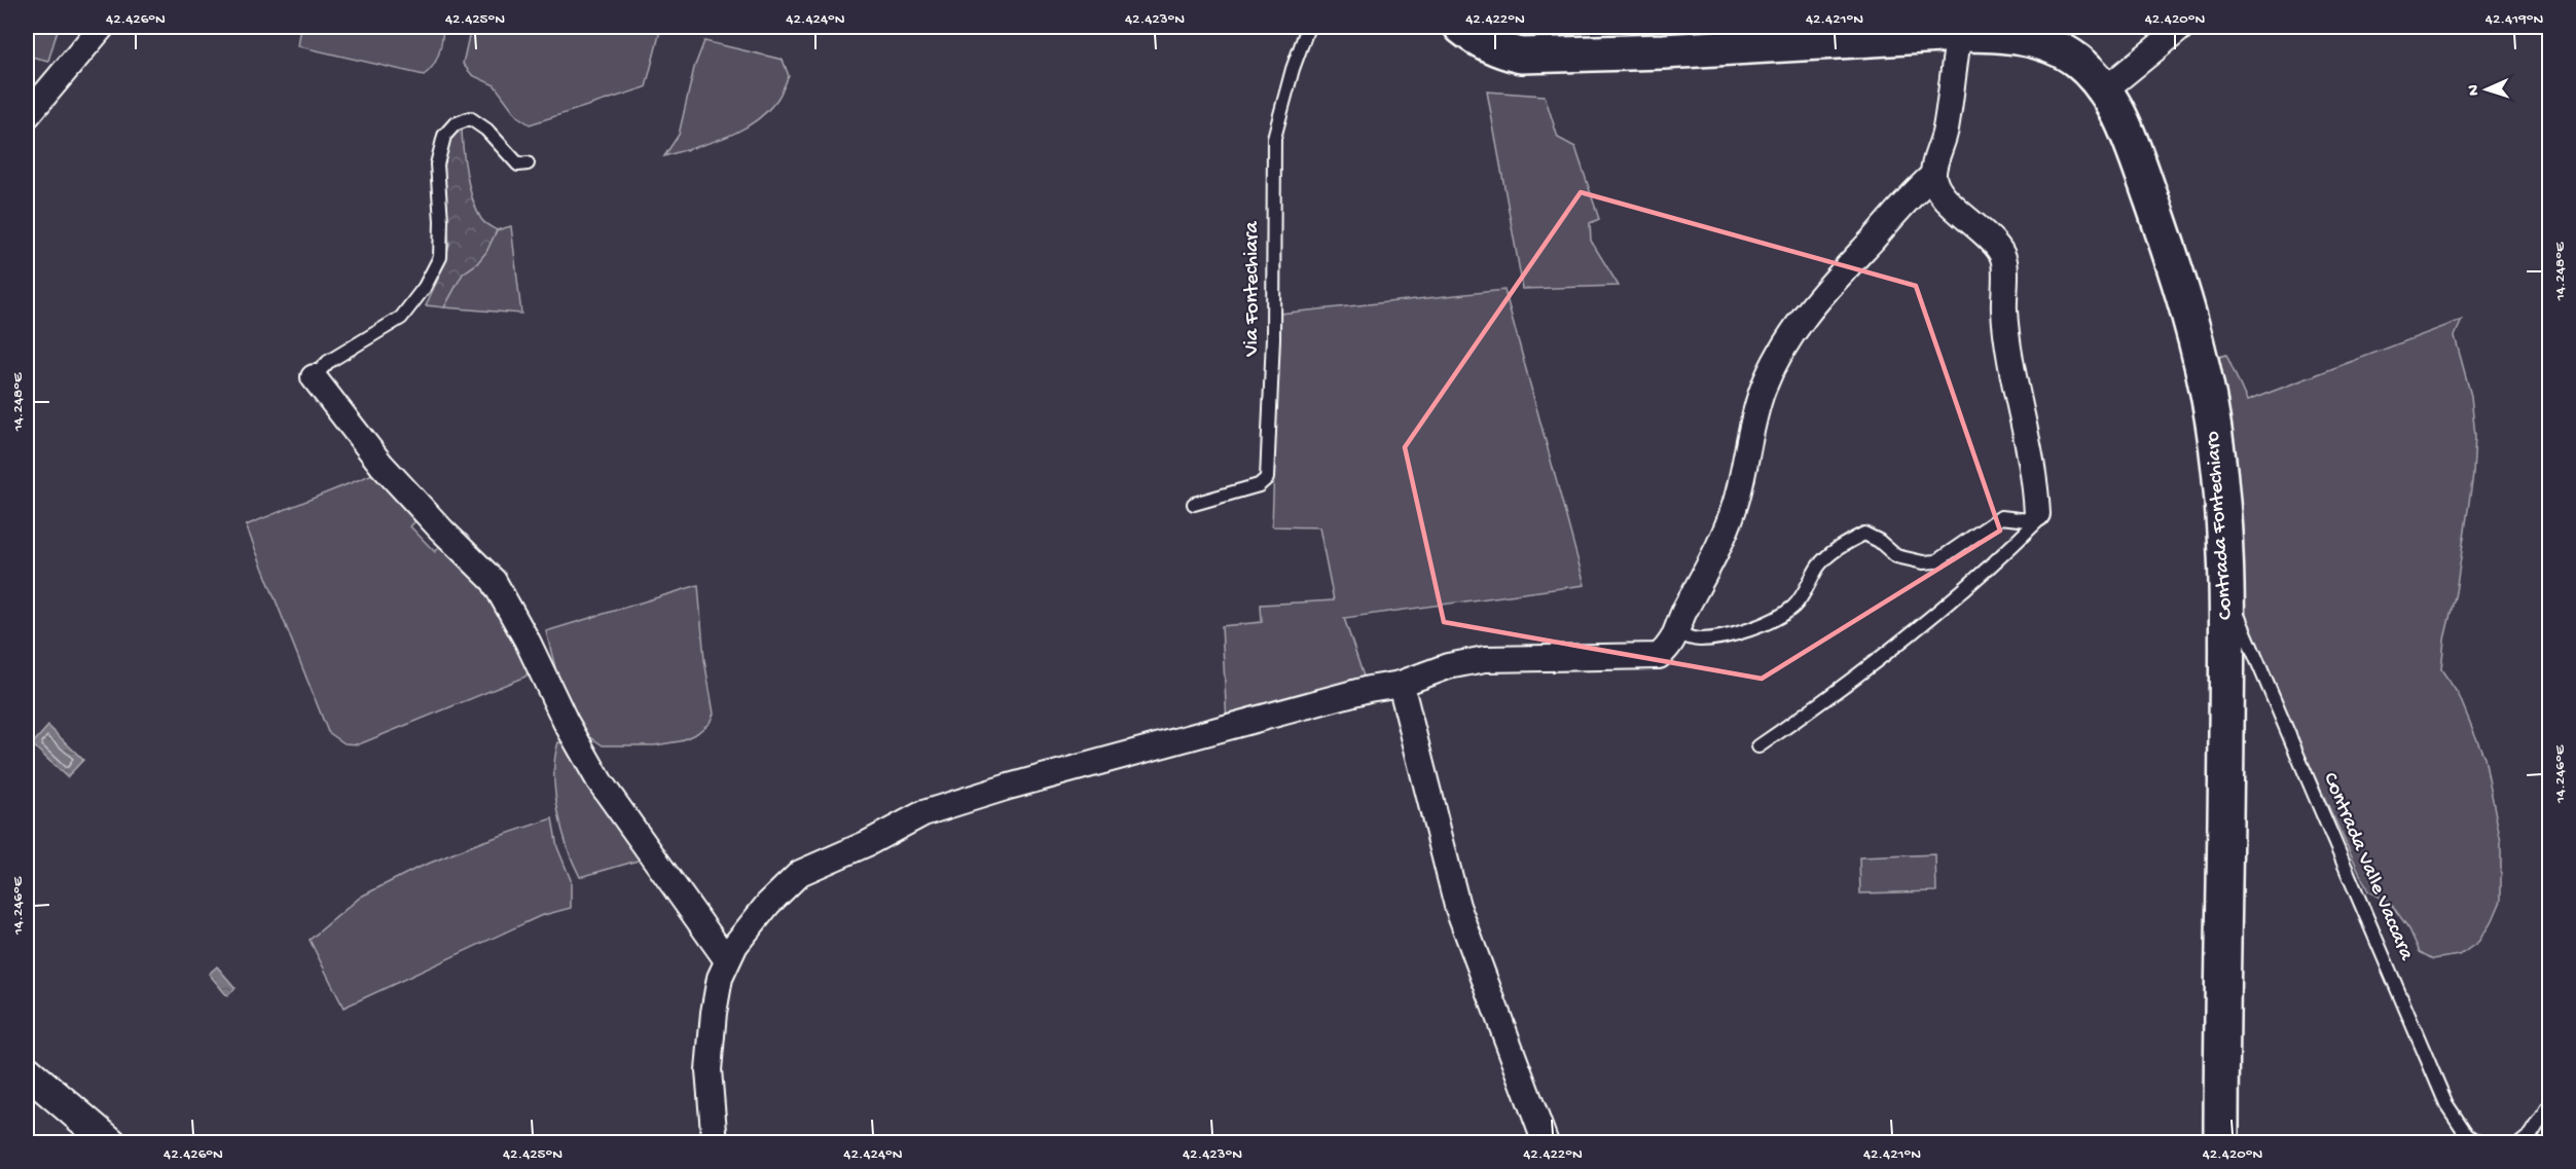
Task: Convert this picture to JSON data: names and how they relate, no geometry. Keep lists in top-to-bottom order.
{
  "streets": {
    "main road": ["Contrada Fontechiaro"],
    "lane": ["Via Fontechiara", "Contrada Valle Vaccara"]
  },
  "crossings": [
    ["Contrada Fontechiaro", "Contrada Valle Vaccara"]
  ],
  "north": "left",
  "coordinates": [
    "42.426°N",
    "42.425°N",
    "42.424°N",
    "42.423°N",
    "42.422°N",
    "42.421°N",
    "42.420°N",
    "42.419°N",
    "14.248°E",
    "14.246°E"
  ]
}
